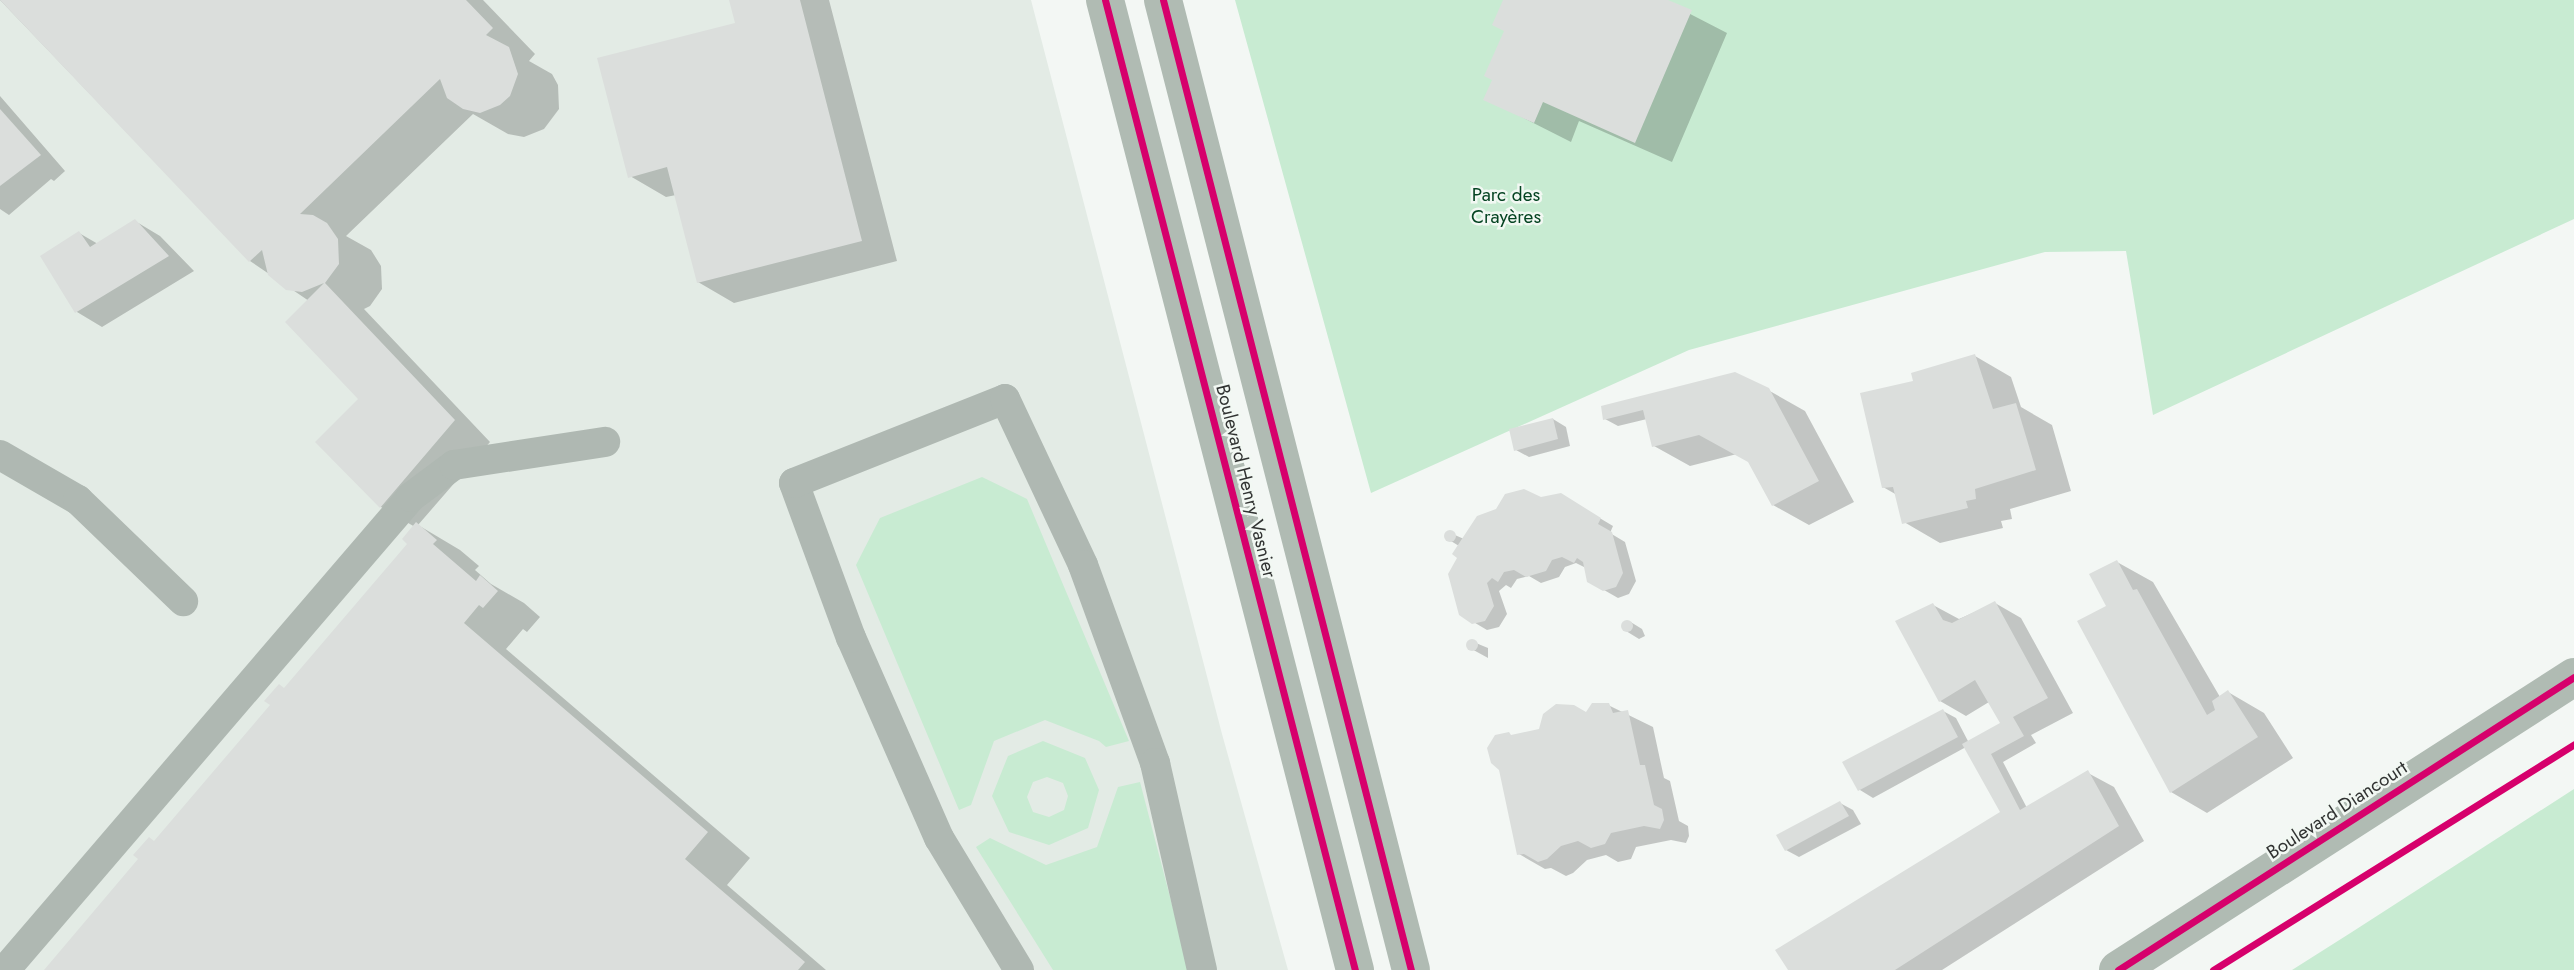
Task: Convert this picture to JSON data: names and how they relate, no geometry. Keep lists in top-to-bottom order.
{
  "streets": {
    "main road": ["Boulevard Henry Vasnier", "Boulevard Diancourt"]
  },
  "parks": ["Parc des Crayères"]
}
